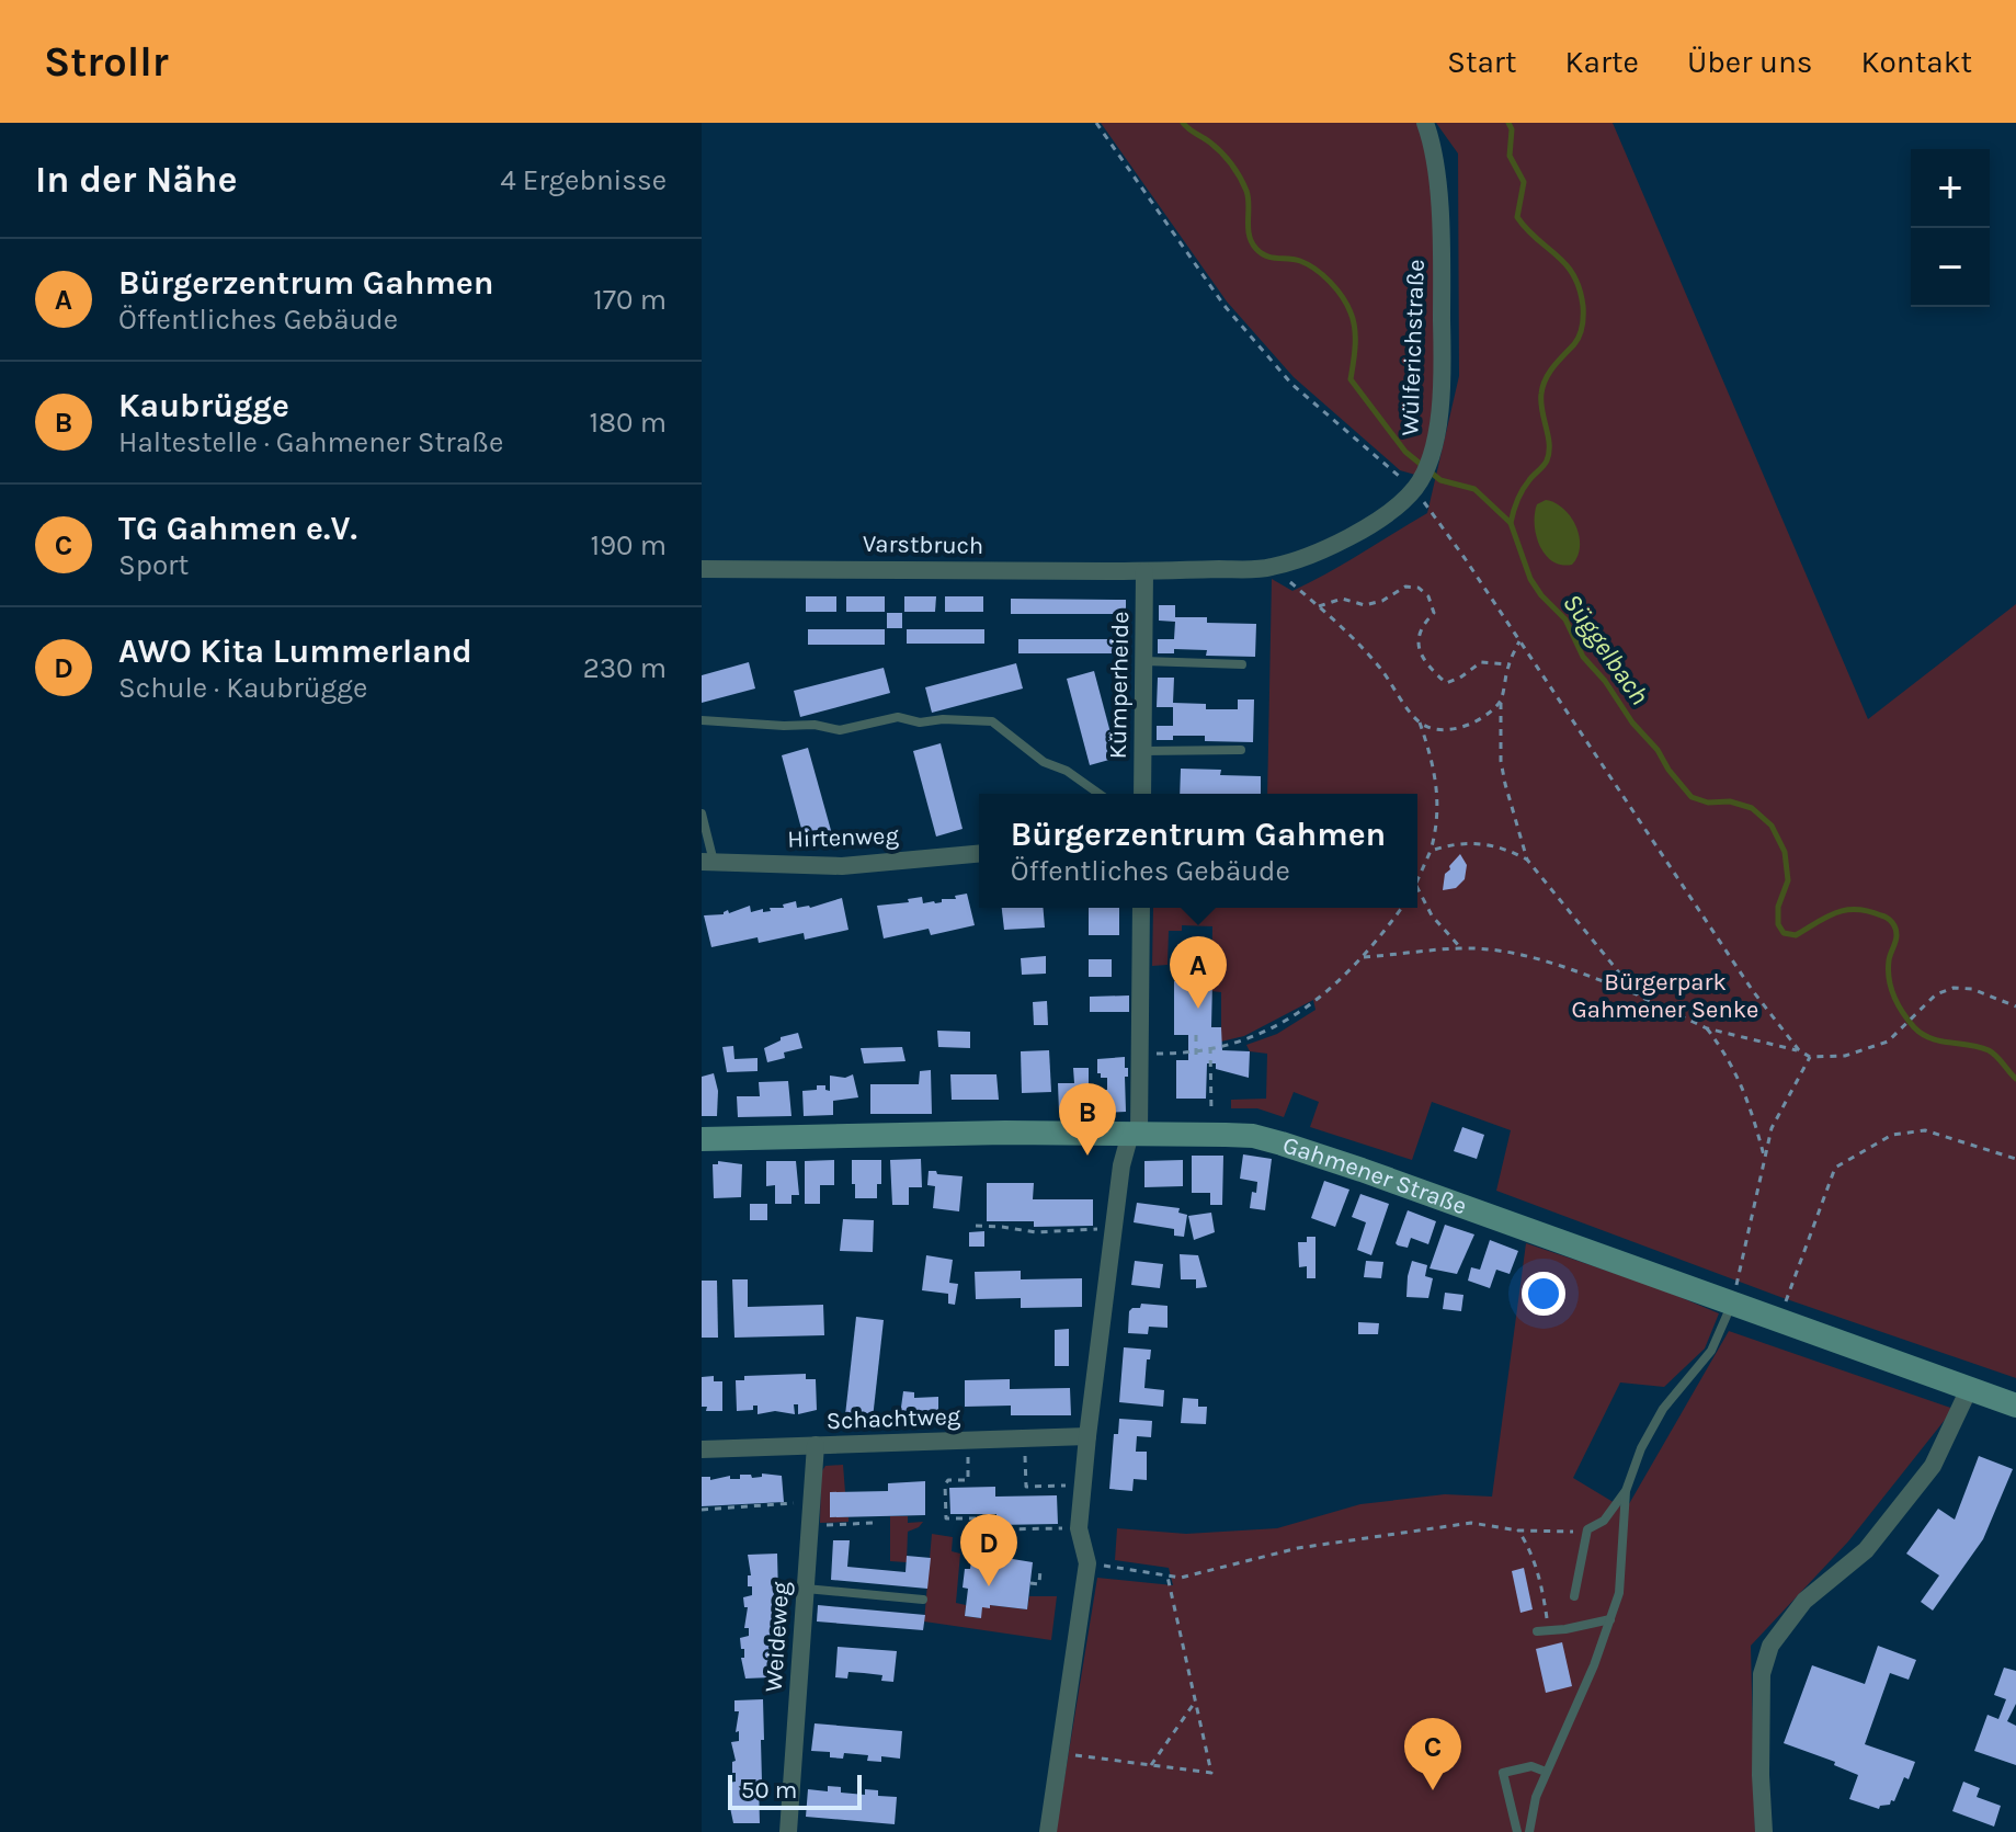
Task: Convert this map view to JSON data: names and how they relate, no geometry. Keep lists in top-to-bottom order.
{
  "streets": {
    "main road": ["Gahmener Straße"],
    "street": [
      "Wülferichstraße",
      "Varstbruch",
      "Kümperheide",
      "Hirtenweg",
      "Schachtweg",
      "Weideweg"
    ]
  },
  "crossings": [
    ["Wülferichstraße", "Varstbruch"],
    ["Wülferichstraße", "Kümperheide"],
    ["Varstbruch", "Kümperheide"],
    ["Schachtweg", "Weideweg"]
  ],
  "water": ["Süggelbach"],
  "parks": ["Bürgerpark Gahmener Senke"],
  "scale_bar": "50 m",
  "page": {
    "header": "Strollr",
    "nav": [
      "Start",
      "Karte",
      "Über uns",
      "Kontakt"
    ],
    "heading": ["In der Nähe", "4 Ergebnisse"],
    "map_buttons": ["+", "−"],
    "list": [
      {
        "mark": "A",
        "name": "Bürgerzentrum Gahmen",
        "note": "Öffentliches Gebäude",
        "value": "170 m"
      },
      {
        "mark": "B",
        "name": "Kaubrügge",
        "note": "Haltestelle · Gahmener Straße",
        "value": "180 m"
      },
      {
        "mark": "C",
        "name": "TG Gahmen e.V.",
        "note": "Sport",
        "value": "190 m"
      },
      {
        "mark": "D",
        "name": "AWO Kita Lummerland",
        "note": "Schule · Kaubrügge",
        "value": "230 m"
      }
    ],
    "popup": ["Bürgerzentrum Gahmen", "Öffentliches Gebäude"],
    "pins": [
      "A",
      "B",
      "D",
      "C"
    ],
    "scale": "50 m"
  }
}
